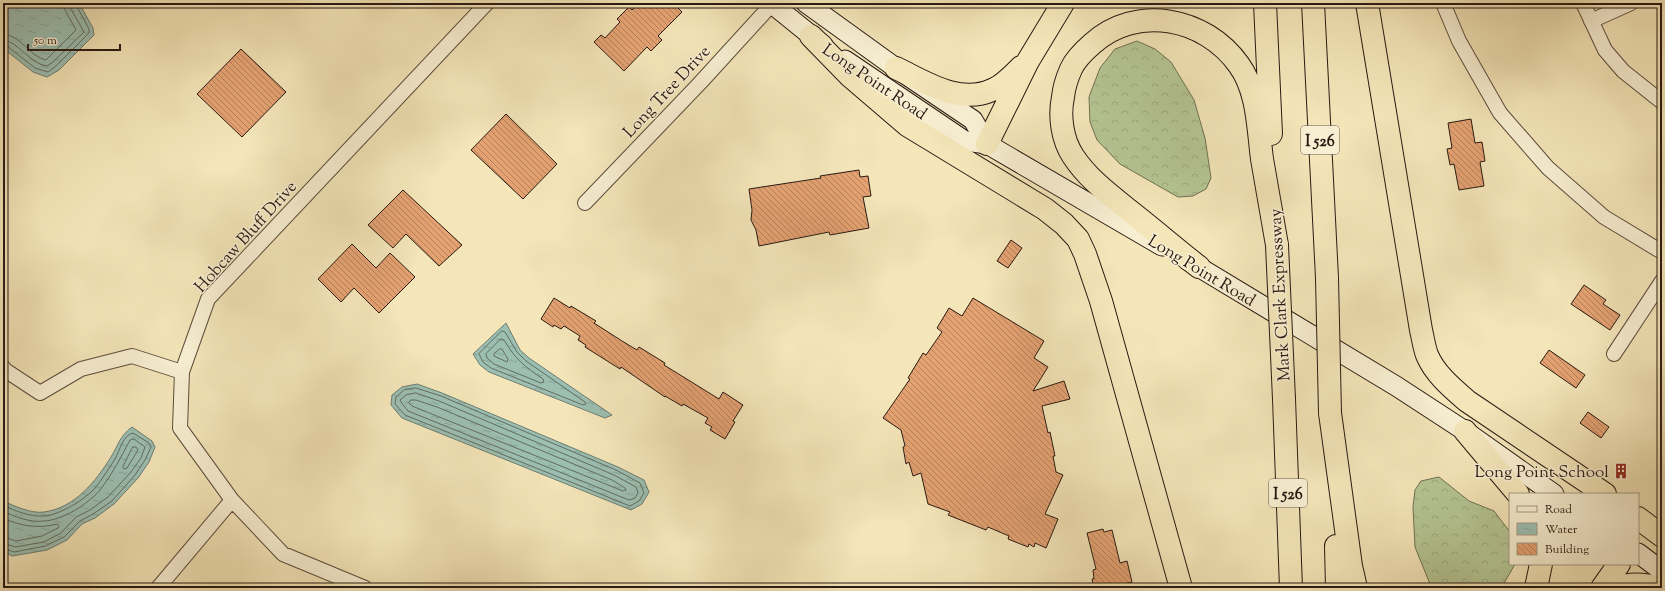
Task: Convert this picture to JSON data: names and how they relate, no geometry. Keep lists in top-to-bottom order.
{
  "streets": {
    "highway": ["I 526", "Mark Clark Expressway"],
    "main road": ["Long Point Road"],
    "street": ["Long Tree Drive", "Hobcaw Bluff Drive"]
  },
  "crossings": [
    ["Long Point Road", "Long Tree Drive"]
  ],
  "places": {
    "building": ["Long Point School"]
  },
  "legend": ["Road", "Water", "Building"],
  "scale_bar": "50 m"
}
